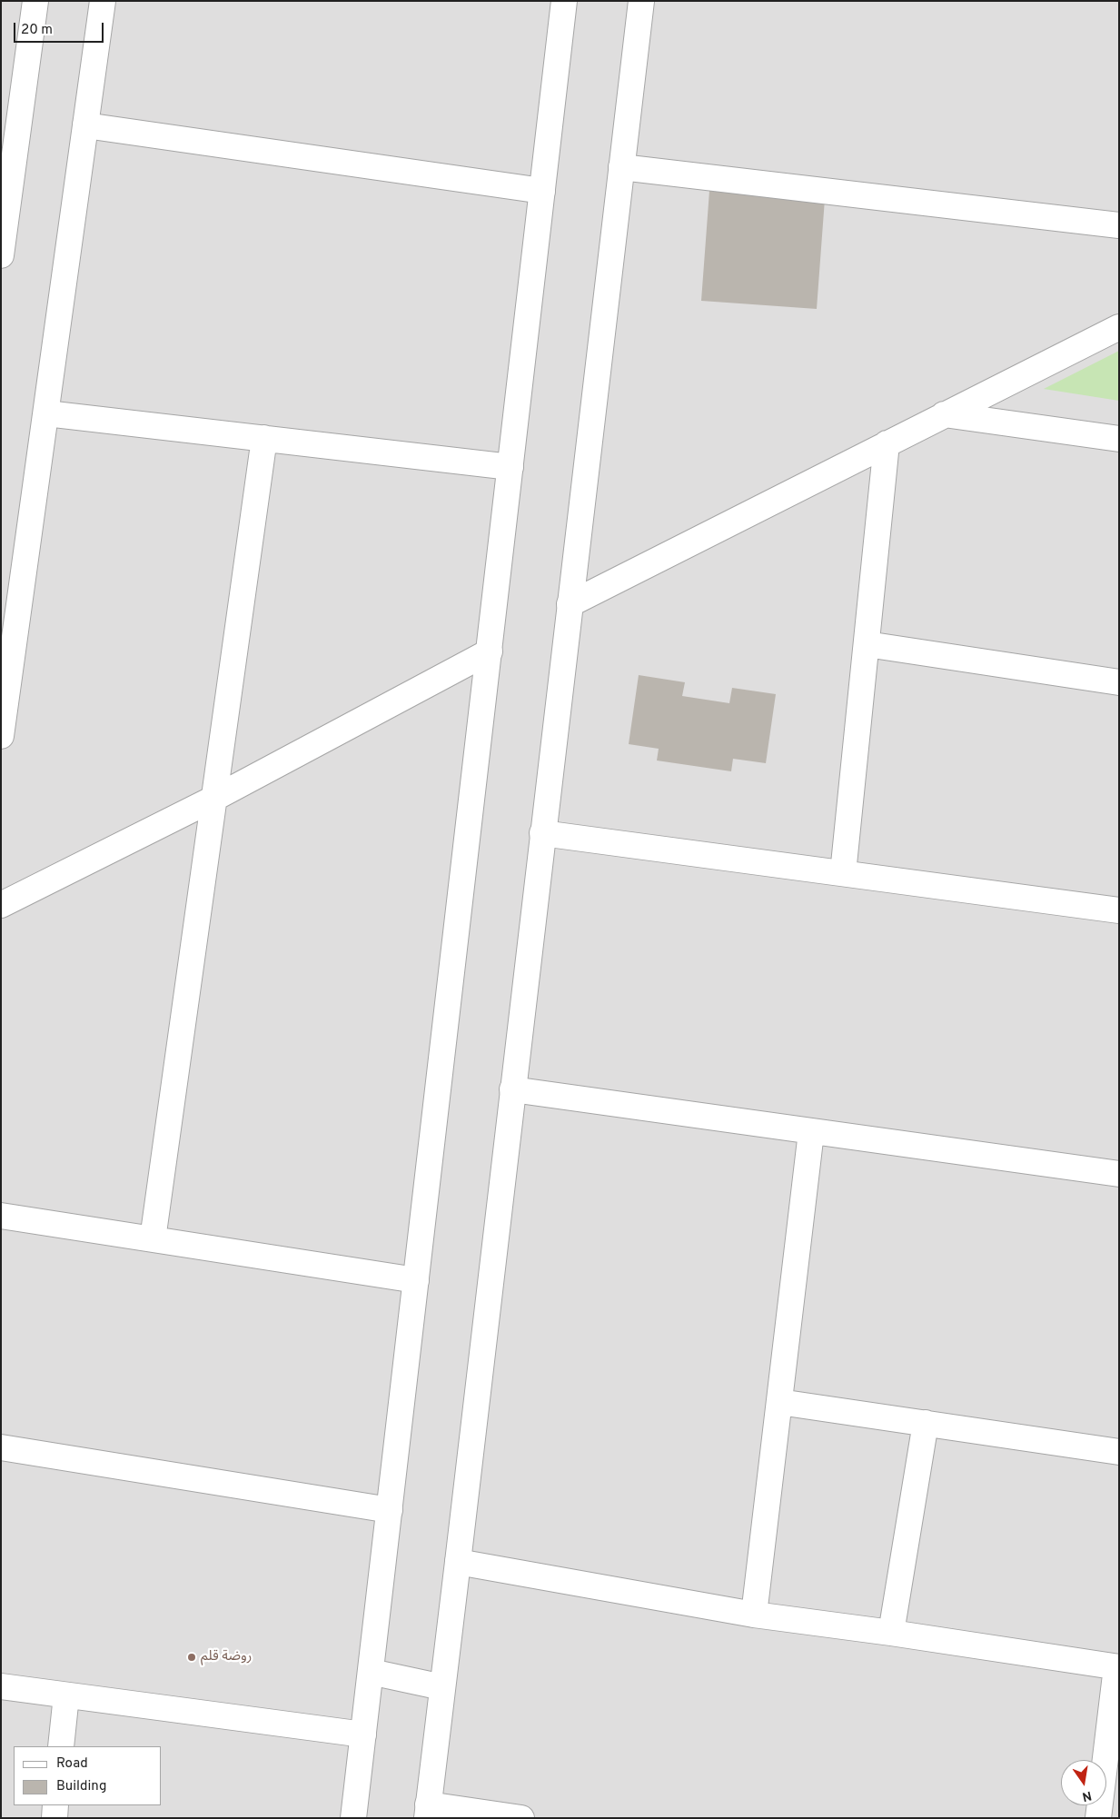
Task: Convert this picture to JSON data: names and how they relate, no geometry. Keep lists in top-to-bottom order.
{
  "places": ["روضة قلم"],
  "legend": ["Road", "Building"],
  "scale_bar": "20 m",
  "north": "bottom"
}
